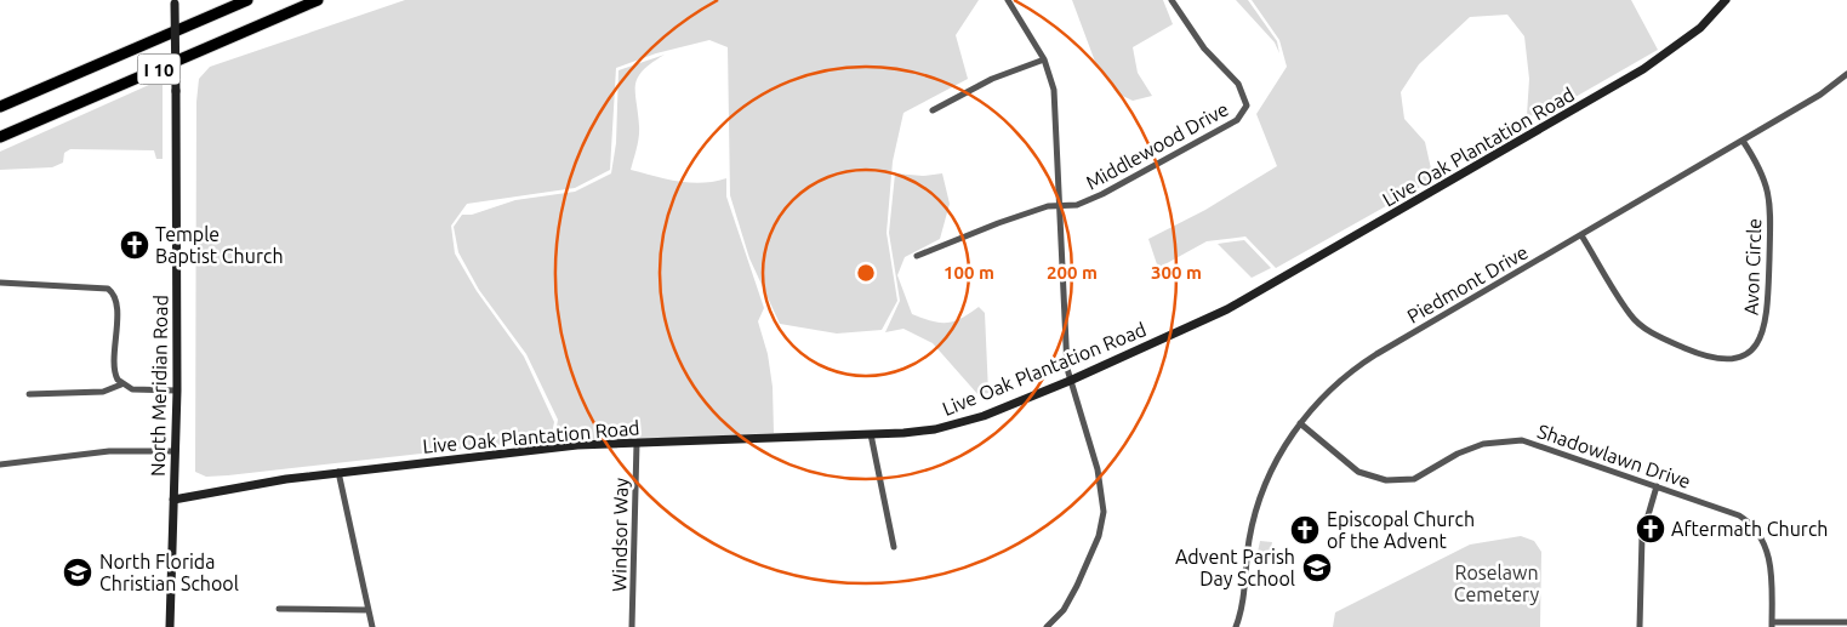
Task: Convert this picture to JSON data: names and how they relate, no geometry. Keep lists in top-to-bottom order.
{
  "streets": {
    "highway": ["I 10"],
    "street": [
      "Middlewood Drive",
      "Live Oak Plantation Road",
      "Avon Circle",
      "Piedmont Drive",
      "North Meridian Road",
      "Shadowlawn Drive",
      "Windsor Way"
    ]
  },
  "crossings": [
    ["Live Oak Plantation Road", "North Meridian Road"],
    ["Live Oak Plantation Road", "Windsor Way"],
    ["Avon Circle", "Piedmont Drive"],
    ["Piedmont Drive", "Shadowlawn Drive"]
  ],
  "parks": ["Roselawn Cemetery"],
  "places": {
    "church": ["Temple Baptist Church", "Aftermath Church", "Episcopal Church of the Advent"],
    "school or university": ["Advent Parish Day School", "North Florida Christian School"]
  },
  "rings": ["100 m", "200 m", "300 m"]
}
